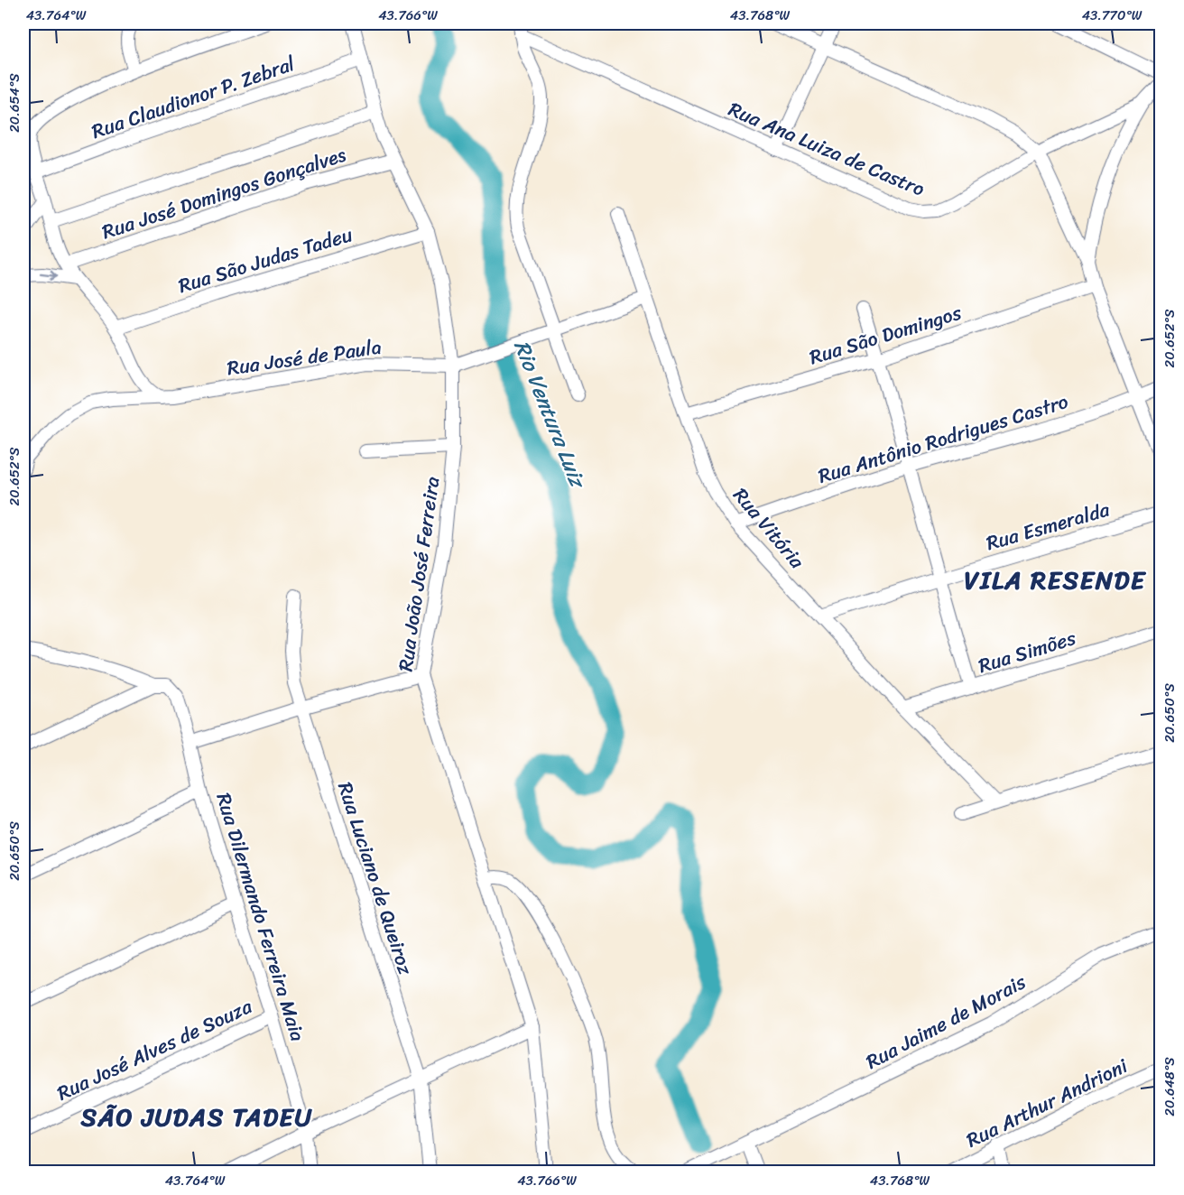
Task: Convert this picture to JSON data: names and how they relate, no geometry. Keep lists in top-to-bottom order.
{
  "streets": {
    "street": [
      "Rua Claudionor P. Zebral",
      "Rua Ana Luiza de Castro",
      "Rua José Domingos Gonçalves",
      "Rua São Judas Tadeu",
      "Rua São Domingos",
      "Rua José de Paula",
      "Rua Antônio Rodrigues Castro",
      "Rua Esmeralda",
      "Rua Vitória",
      "Rua João José Ferreira",
      "Rua Simões",
      "Rua Luciano de Queiroz",
      "Rua Dilermando Ferreira Maia",
      "Rua Jaime de Morais",
      "Rua José Alves de Souza",
      "Rua Arthur Andrioni"
    ]
  },
  "crossings": [
    ["Rua Claudionor P. Zebral", "Rua João José Ferreira"],
    ["Rua José Domingos Gonçalves", "Rua João José Ferreira"],
    ["Rua São Judas Tadeu", "Rua João José Ferreira"],
    ["Rua São Domingos", "Rua Vitória"],
    ["Rua José de Paula", "Rua Vitória"],
    ["Rua José de Paula", "Rua João José Ferreira"],
    ["Rua Antônio Rodrigues Castro", "Rua Vitória"],
    ["Rua Esmeralda", "Rua Vitória"],
    ["Rua Vitória", "Rua Simões"],
    ["Rua Dilermando Ferreira Maia", "Rua José Alves de Souza"]
  ],
  "districts": ["VILA RESENDE", "SÃO JUDAS TADEU"],
  "water": ["Rio Ventura Luiz"],
  "coordinates": [
    "43.764°W",
    "43.766°W",
    "43.768°W",
    "43.770°W",
    "20.654°S",
    "20.652°S",
    "20.650°S",
    "20.648°S"
  ]
}
